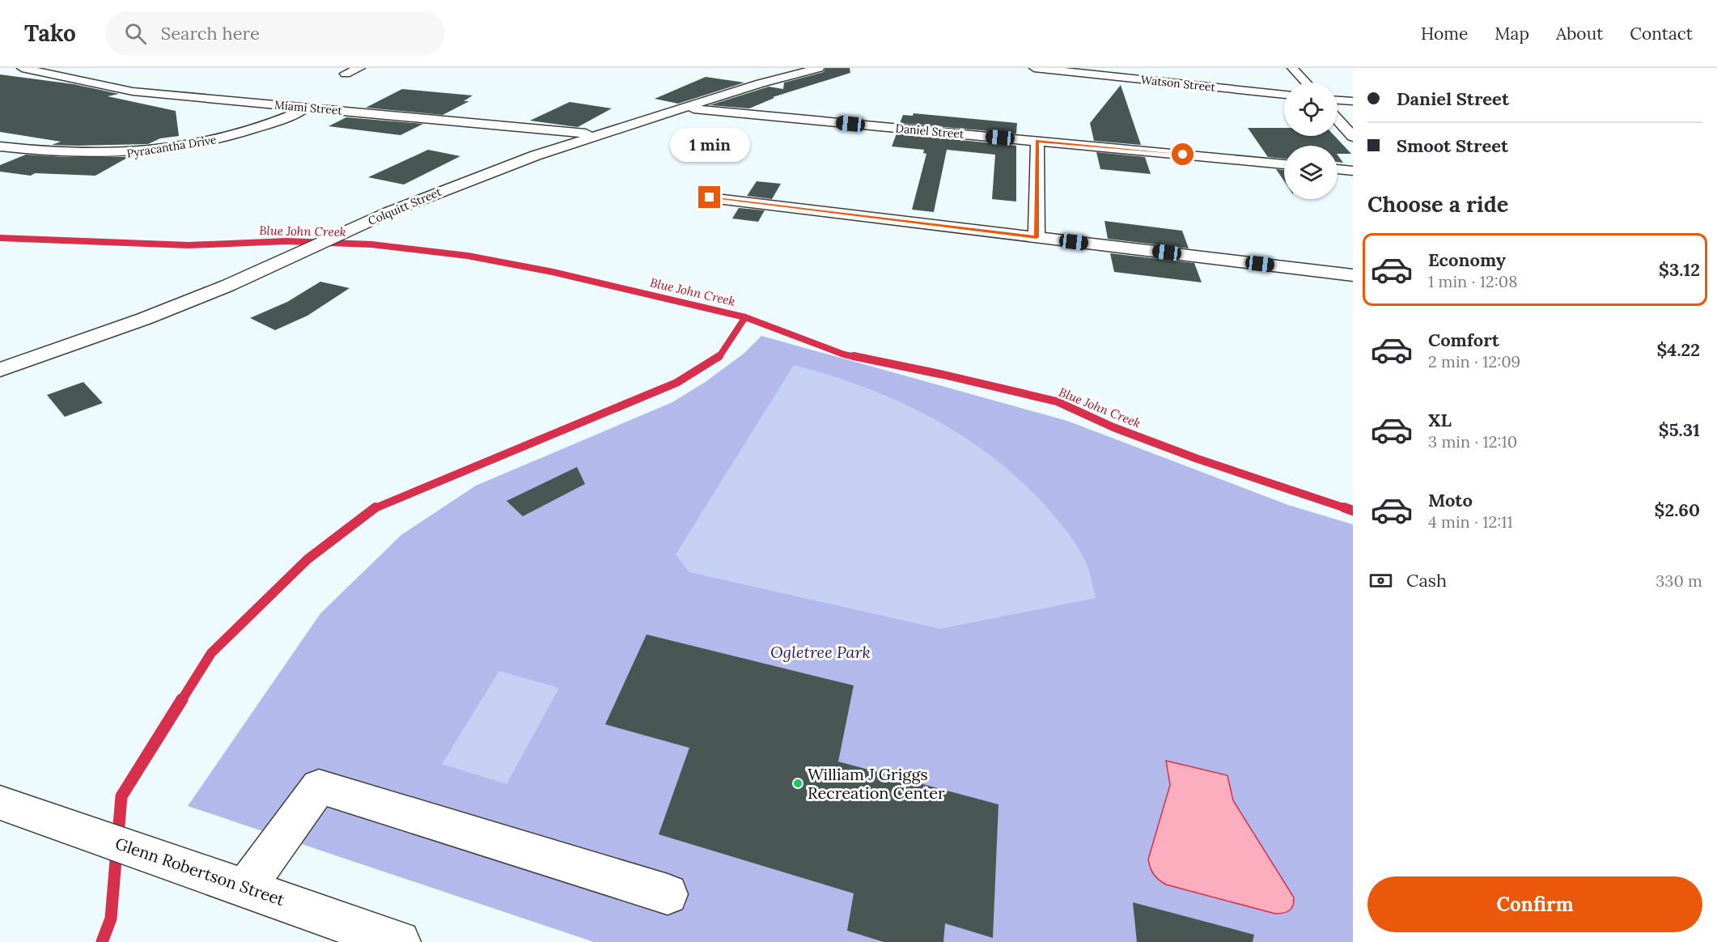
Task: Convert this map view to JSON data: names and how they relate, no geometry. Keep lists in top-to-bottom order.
{
  "streets": {
    "street": [
      "Watson Street",
      "Miami Street",
      "Daniel Street",
      "Pyracantha Drive",
      "Colquitt Street",
      "Glenn Robertson Street"
    ]
  },
  "crossings": [
    ["Miami Street", "Pyracantha Drive"],
    ["Miami Street", "Colquitt Street"],
    ["Daniel Street", "Colquitt Street"]
  ],
  "water": ["Blue John Creek"],
  "parks": ["Ogletree Park"],
  "places": ["William J Griggs Recreation Center"],
  "page": {
    "header": "Tako",
    "search": "Search here",
    "nav": [
      "Home",
      "Map",
      "About",
      "Contact"
    ],
    "banner": ["Daniel Street", "Smoot Street"],
    "bubble": "1 min",
    "heading": "Choose a ride",
    "list": [
      {
        "name": "Economy",
        "note": "1 min · 12:08",
        "value": "$3.12"
      },
      {
        "name": "Comfort",
        "note": "2 min · 12:09",
        "value": "$4.22"
      },
      {
        "name": "XL",
        "note": "3 min · 12:10",
        "value": "$5.31"
      },
      {
        "name": "Moto",
        "note": "4 min · 12:11",
        "value": "$2.60"
      }
    ],
    "pay": ["Cash", "330 m"],
    "buttons": "Confirm"
  }
}
